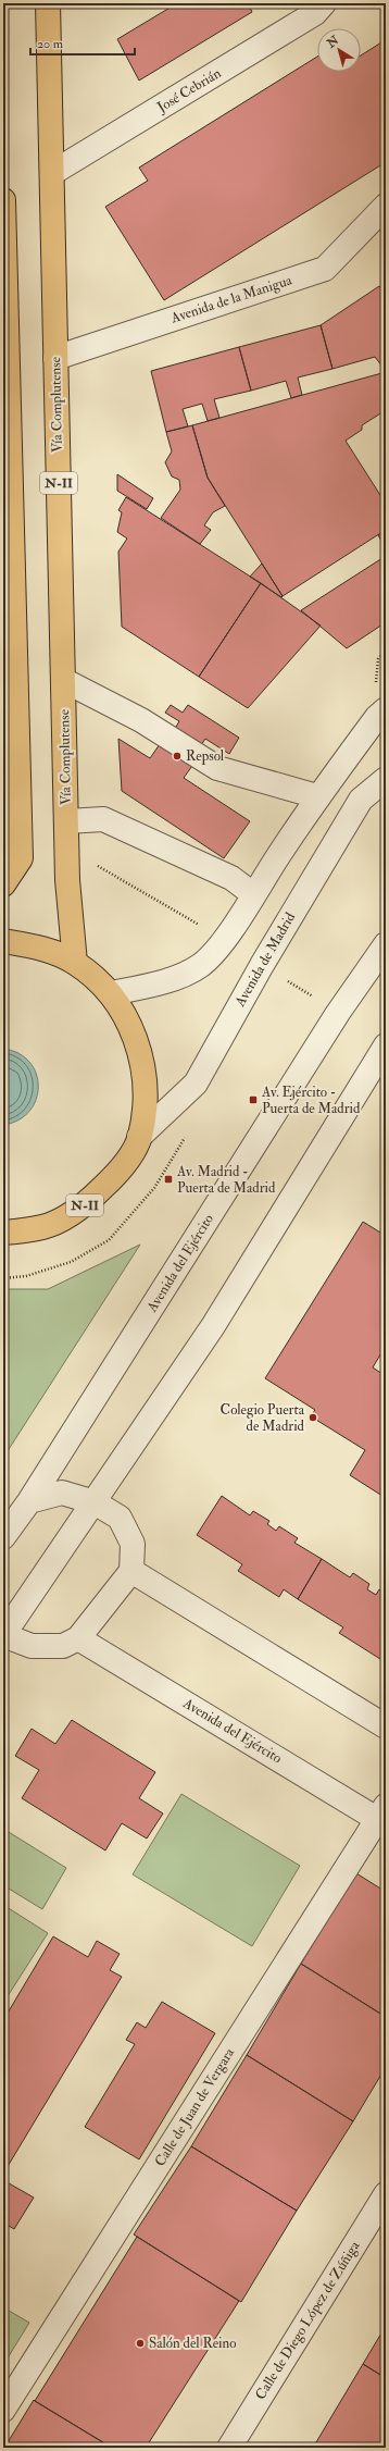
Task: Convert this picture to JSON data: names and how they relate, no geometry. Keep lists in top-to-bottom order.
{
  "streets": {
    "main road": ["Vía Complutense", "N-II"],
    "street": [
      "José Cebrián",
      "Avenida de la Manigua",
      "Avenida de Madrid",
      "Avenida del Ejército",
      "Calle de Juan de Vergara",
      "Calle de Diego López de Zúñiga"
    ]
  },
  "crossings": [
    ["José Cebrián", "Vía Complutense"],
    ["Avenida de la Manigua", "Vía Complutense"],
    ["Vía Complutense", "N-II"],
    ["N-II", "Avenida de Madrid"],
    ["Avenida del Ejército", "Calle de Juan de Vergara"]
  ],
  "places": {
    "other": ["Repsol", "Colegio Puerta de Madrid", "Salón del Reino"],
    "transit": ["Av. Ejército - Puerta de Madrid", "Av. Madrid - Puerta de Madrid"]
  },
  "scale_bar": "20 m",
  "north": "top left"
}
